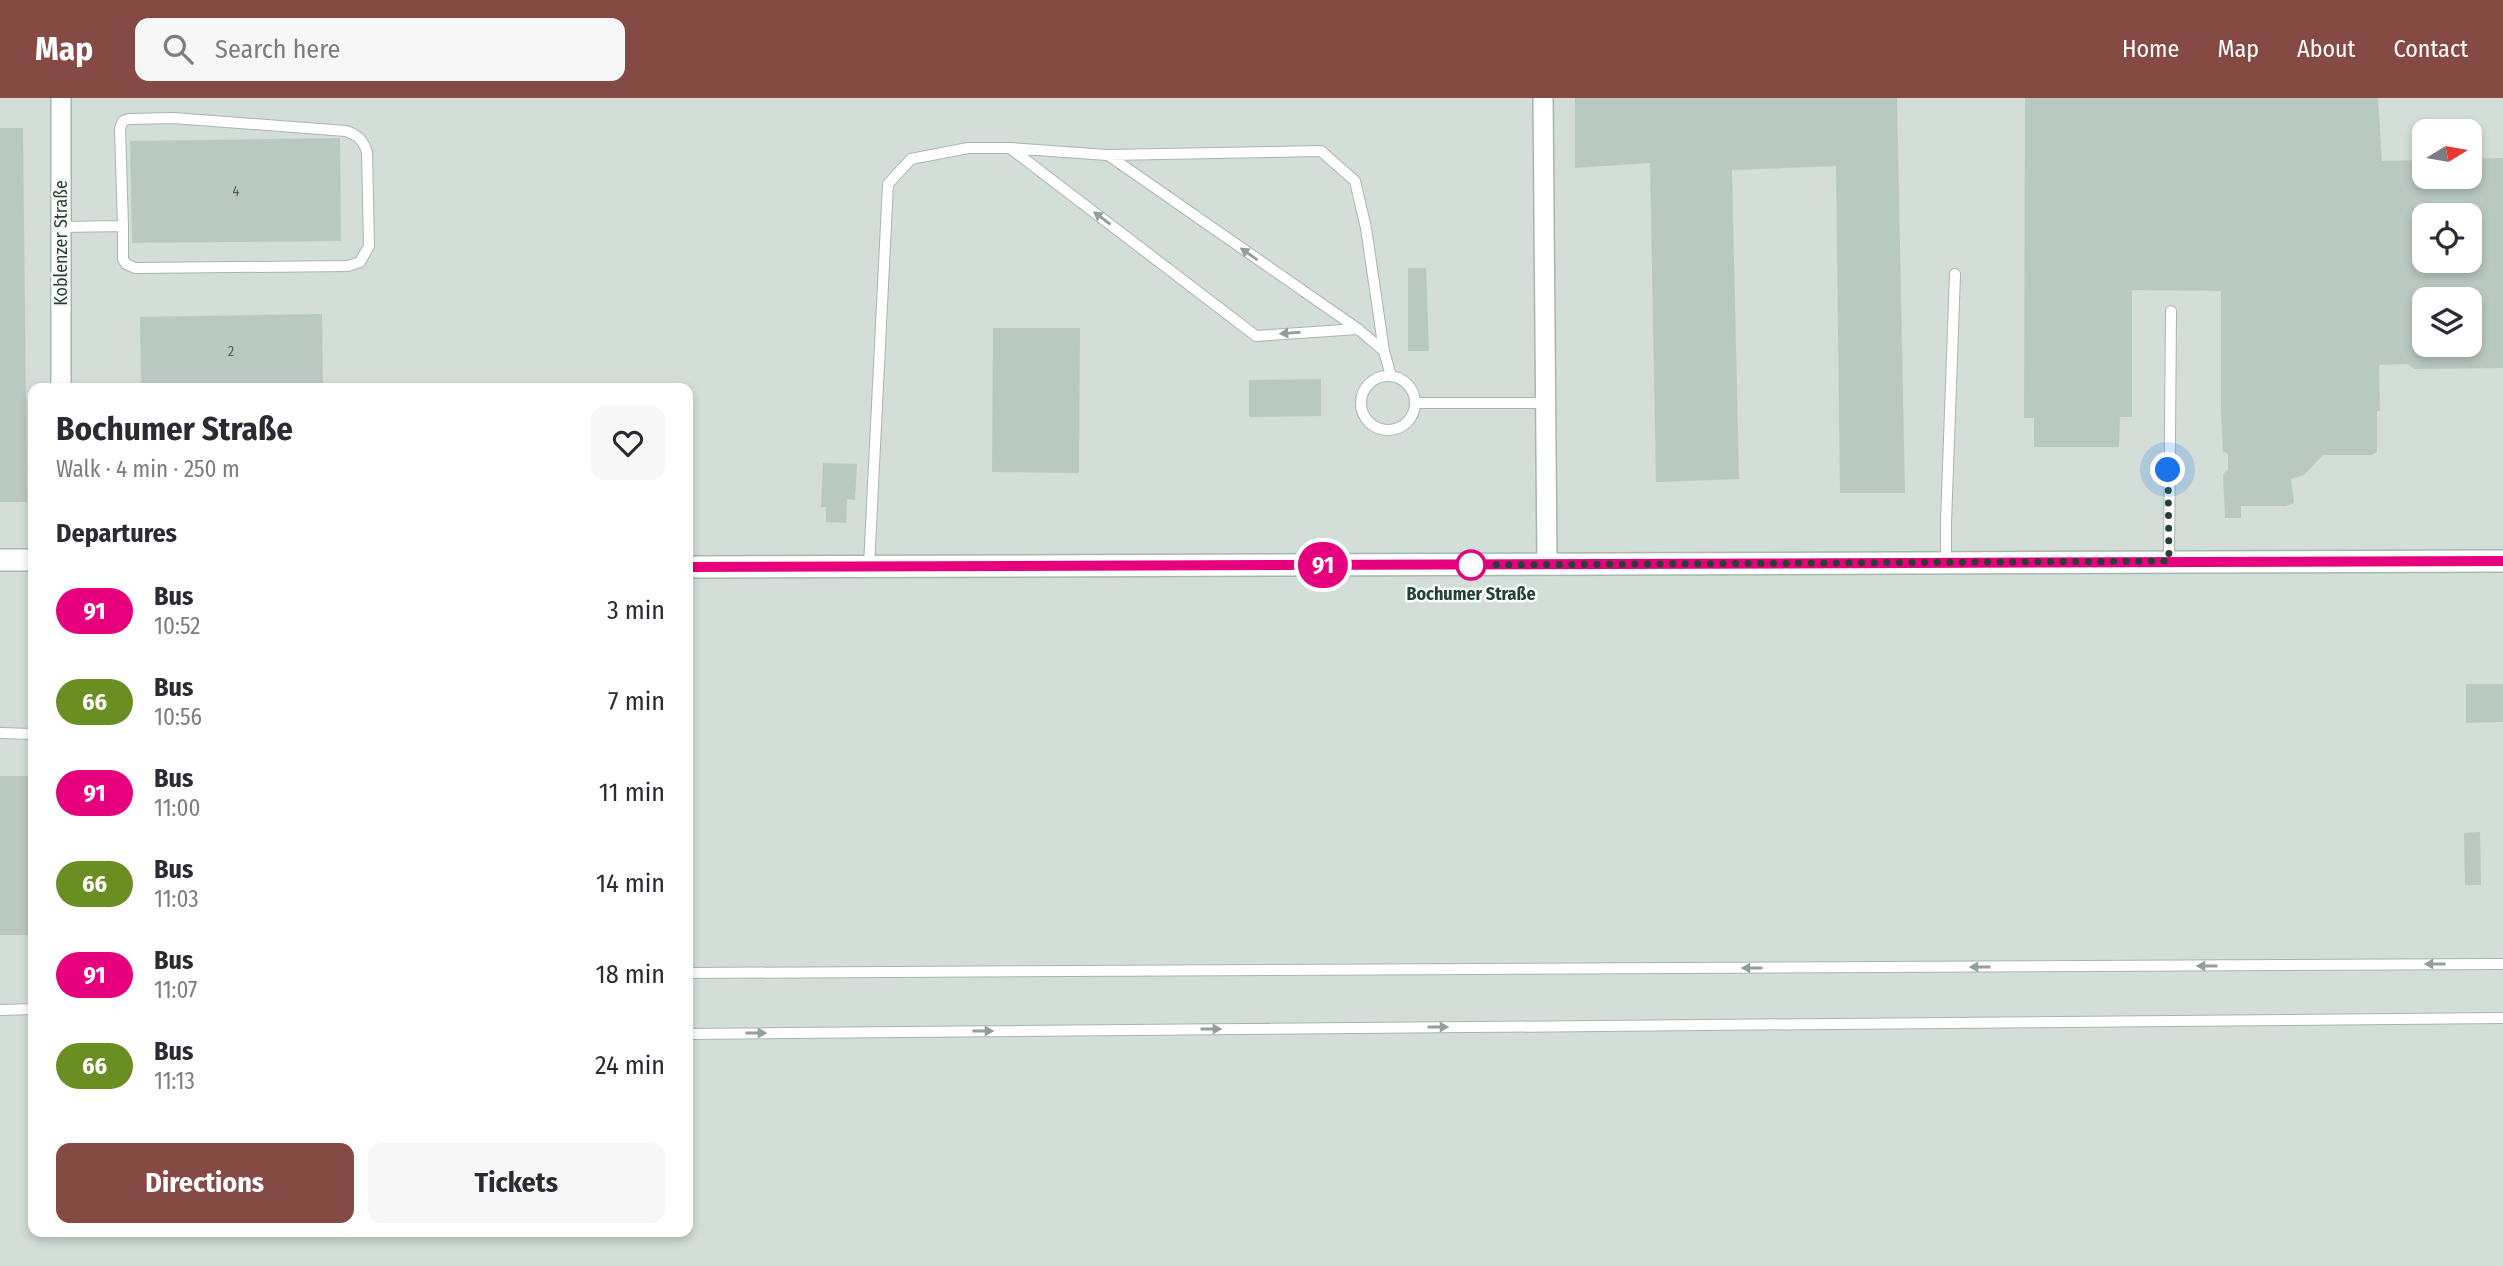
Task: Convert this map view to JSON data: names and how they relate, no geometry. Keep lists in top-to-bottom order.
{
  "streets": {
    "street": ["Koblenzer Straße"]
  },
  "places": ["Bochumer Straße"],
  "lines": ["bus line 91"],
  "house_numbers": ["4", "2"],
  "north": "right",
  "page": {
    "header": "Map",
    "search": "Search here",
    "nav": [
      "Home",
      "Map",
      "About",
      "Contact"
    ],
    "on_map": "91",
    "heading": [
      ["Bochumer Straße", "Walk · 4 min · 250 m"],
      "Departures"
    ],
    "list": [
      {
        "mark": "91",
        "name": "Bus",
        "note": "10:52",
        "value": "3 min"
      },
      {
        "mark": "66",
        "name": "Bus",
        "note": "10:56",
        "value": "7 min"
      },
      {
        "mark": "91",
        "name": "Bus",
        "note": "11:00",
        "value": "11 min"
      },
      {
        "mark": "66",
        "name": "Bus",
        "note": "11:03",
        "value": "14 min"
      },
      {
        "mark": "91",
        "name": "Bus",
        "note": "11:07",
        "value": "18 min"
      },
      {
        "mark": "66",
        "name": "Bus",
        "note": "11:13",
        "value": "24 min"
      }
    ],
    "buttons": ["Directions", "Tickets"]
  }
}
